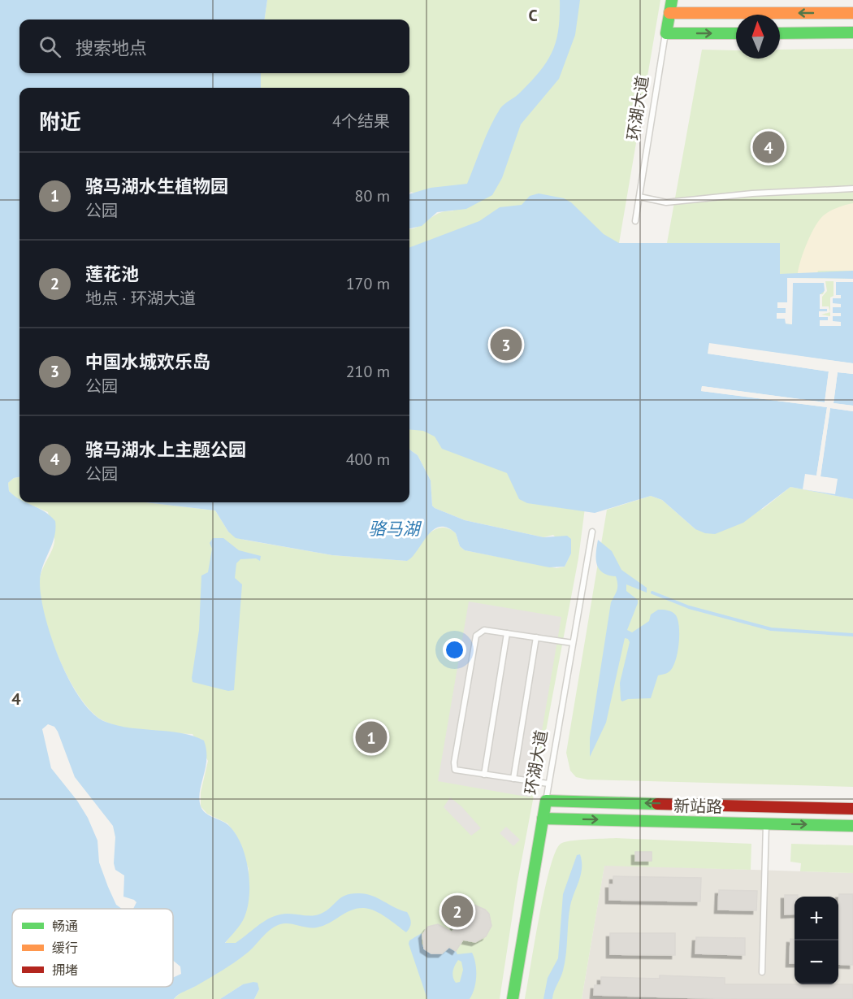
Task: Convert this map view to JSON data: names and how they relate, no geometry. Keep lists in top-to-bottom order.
{
  "streets": {
    "street": ["环湖大道", "新站路"]
  },
  "crossings": [
    ["环湖大道", "新站路"]
  ],
  "water": ["骆马湖"],
  "legend": ["畅通", "缓行", "拥堵"],
  "north": "top",
  "page": {
    "search": "搜索地点",
    "heading": ["附近", "4个结果"],
    "pins": [
      "4",
      "3",
      "1",
      "2"
    ],
    "list": [
      {
        "mark": "1",
        "name": "骆马湖水生植物园",
        "note": "公园",
        "value": "80 m"
      },
      {
        "mark": "2",
        "name": "莲花池",
        "note": "地点 · 环湖大道",
        "value": "170 m"
      },
      {
        "mark": "3",
        "name": "中国水城欢乐岛",
        "note": "公园",
        "value": "210 m"
      },
      {
        "mark": "4",
        "name": "骆马湖水上主题公园",
        "note": "公园",
        "value": "400 m"
      }
    ],
    "map_buttons": ["+", "−"]
  },
  "grid": {
    "columns": ["C"],
    "rows": ["4"]
  }
}
